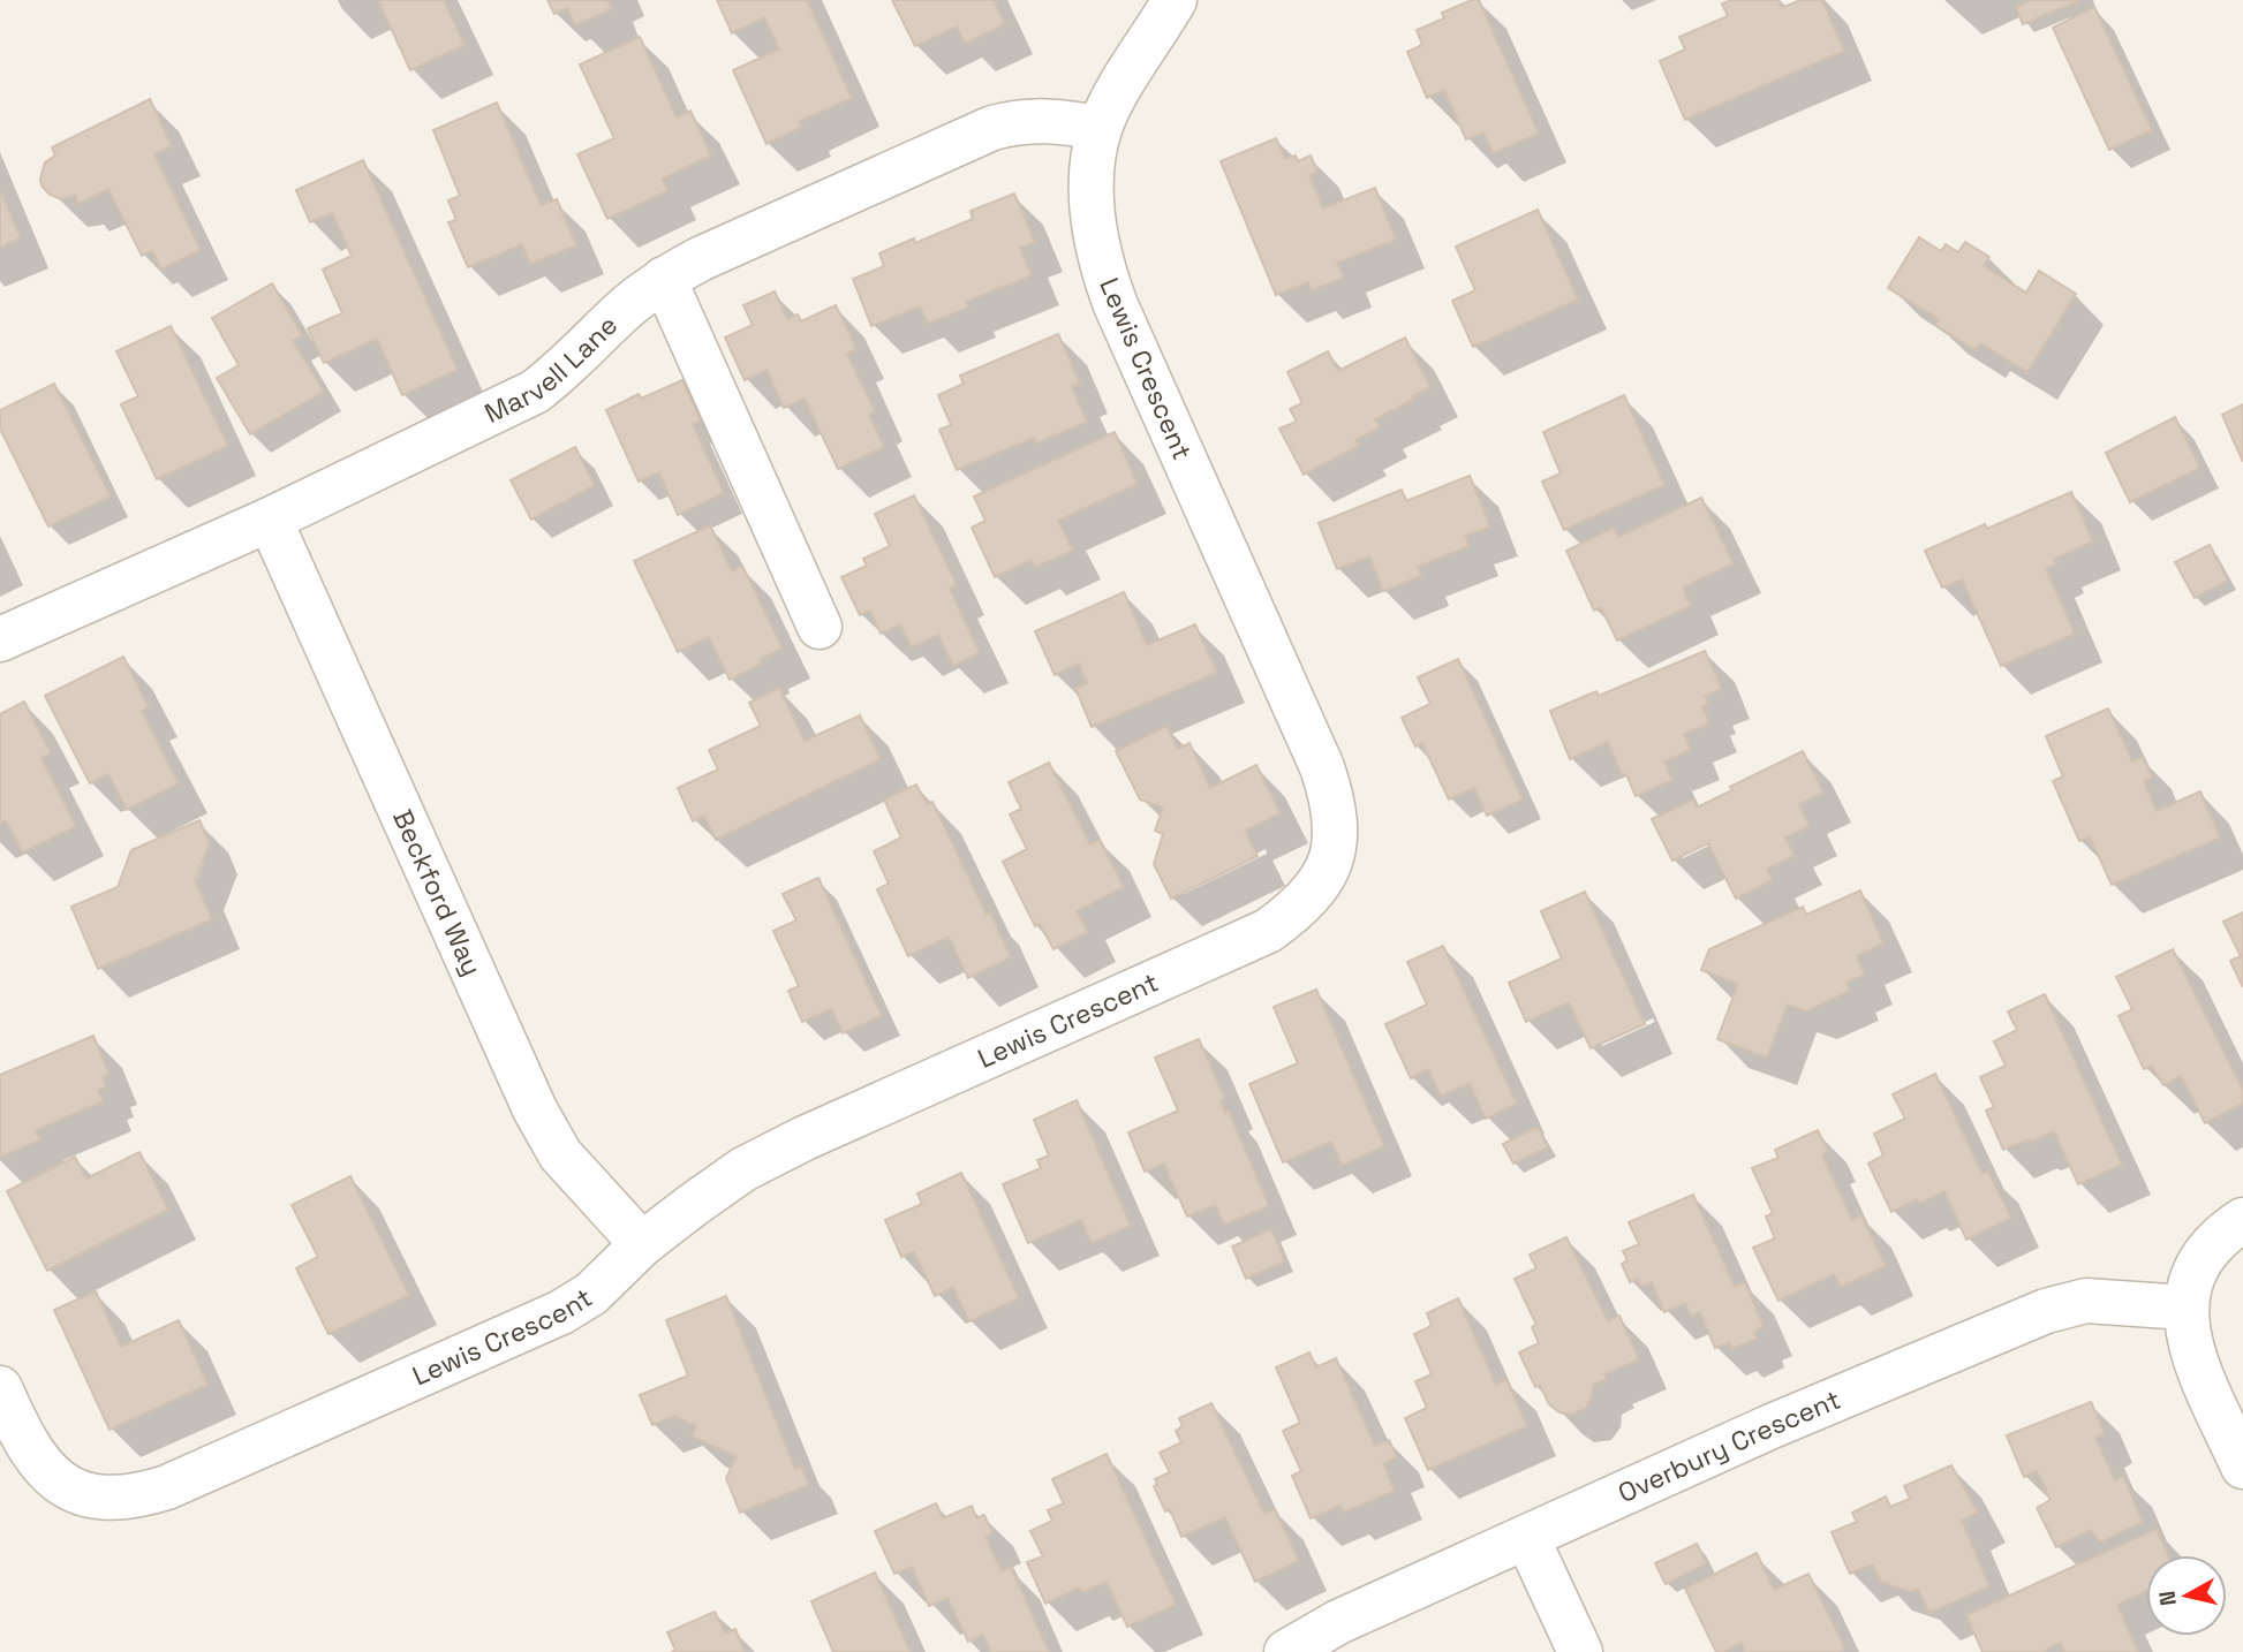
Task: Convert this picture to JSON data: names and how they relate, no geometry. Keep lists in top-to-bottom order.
{
  "streets": {
    "street": [
      "Marvell Lane",
      "Lewis Crescent",
      "Beckford Way",
      "Overbury Crescent"
    ]
  },
  "crossings": [
    ["Marvell Lane", "Lewis Crescent"],
    ["Marvell Lane", "Beckford Way"],
    ["Lewis Crescent", "Beckford Way"]
  ],
  "north": "left"
}
